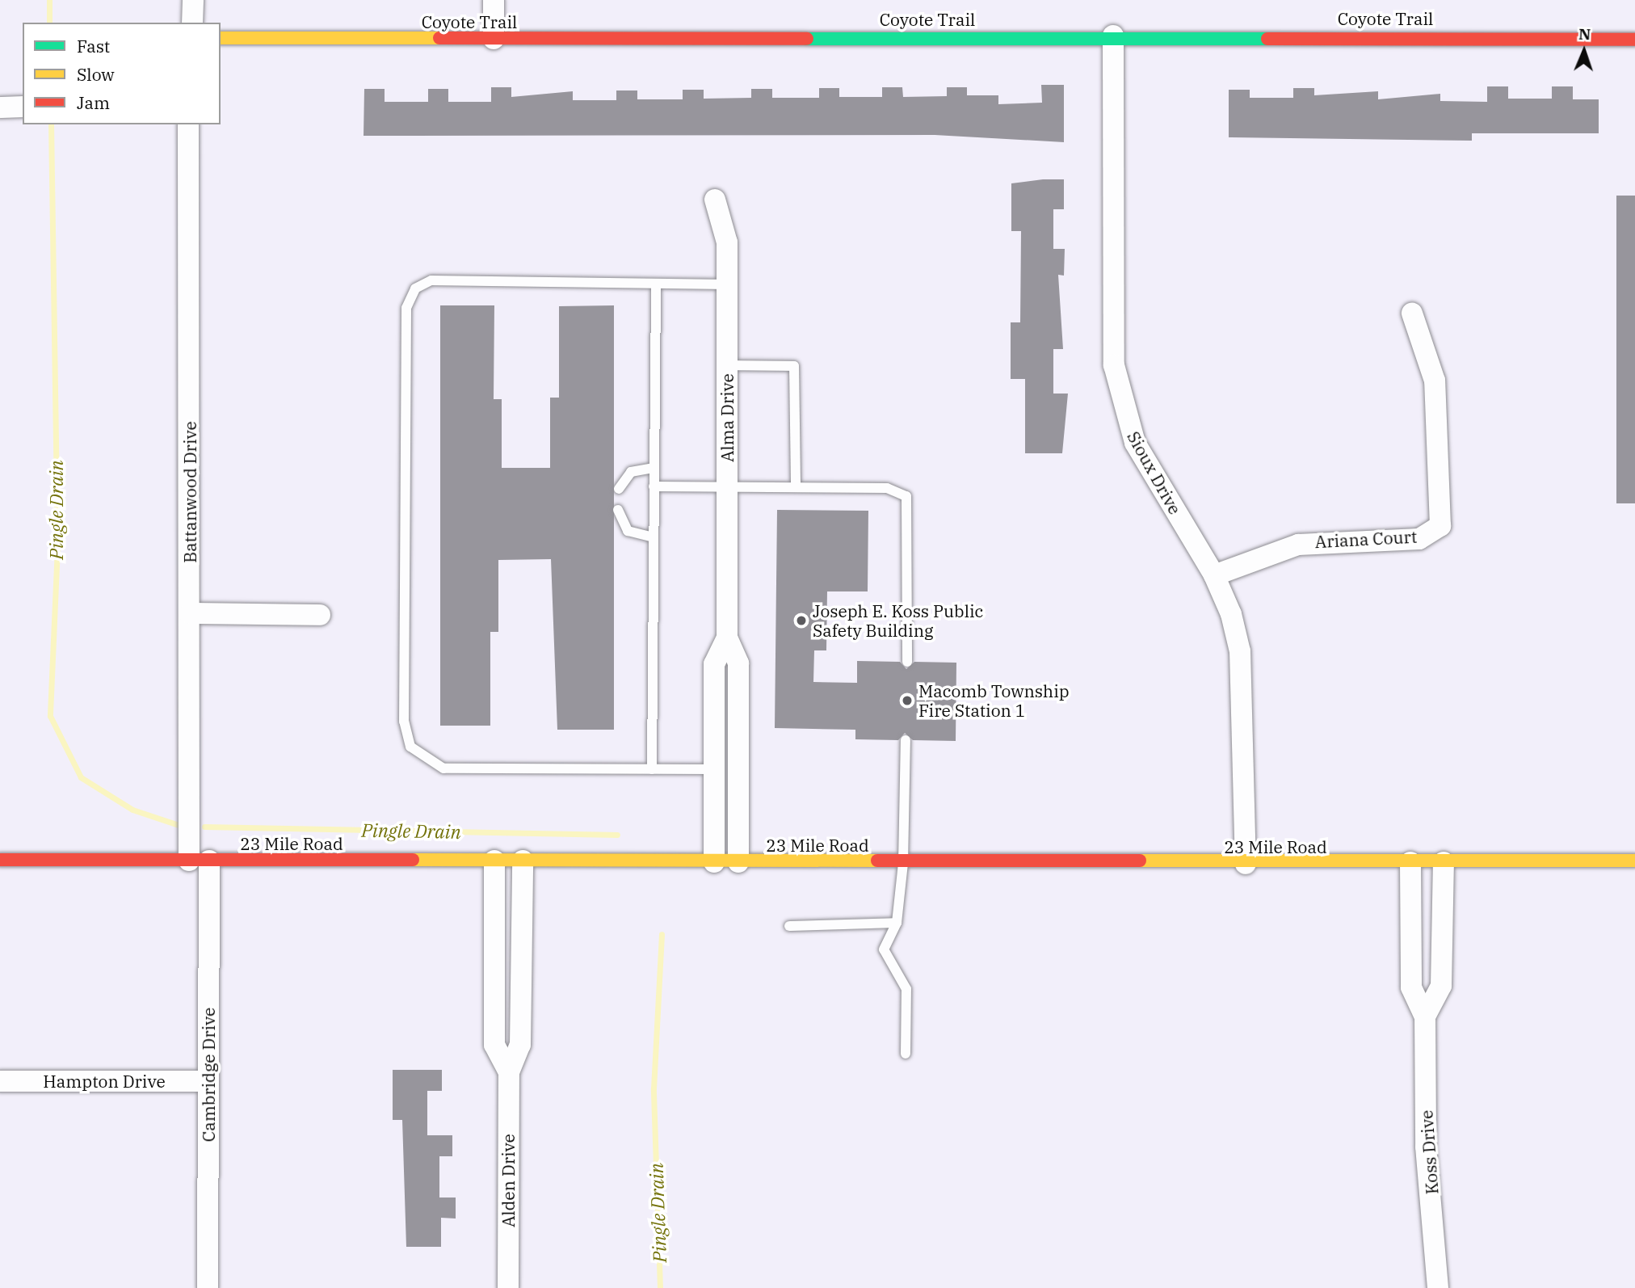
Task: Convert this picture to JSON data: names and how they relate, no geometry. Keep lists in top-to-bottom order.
{
  "streets": {
    "main road": ["Coyote Trail", "23 Mile Road"],
    "street": [
      "Alma Drive",
      "Sioux Drive",
      "Battanwood Drive",
      "Ariana Court",
      "Cambridge Drive",
      "Hampton Drive",
      "Koss Drive",
      "Alden Drive"
    ]
  },
  "crossings": [
    ["Coyote Trail", "Sioux Drive"],
    ["Alma Drive", "23 Mile Road"],
    ["Sioux Drive", "Ariana Court"],
    ["Sioux Drive", "23 Mile Road"],
    ["Battanwood Drive", "23 Mile Road"],
    ["Battanwood Drive", "Cambridge Drive"],
    ["23 Mile Road", "Cambridge Drive"],
    ["23 Mile Road", "Koss Drive"],
    ["23 Mile Road", "Alden Drive"],
    ["Cambridge Drive", "Hampton Drive"]
  ],
  "water": ["Pingle Drain"],
  "places": ["Joseph E. Koss Public Safety Building", "Macomb Township Fire Station 1"],
  "legend": ["Fast", "Slow", "Jam"],
  "north": "top"
}
